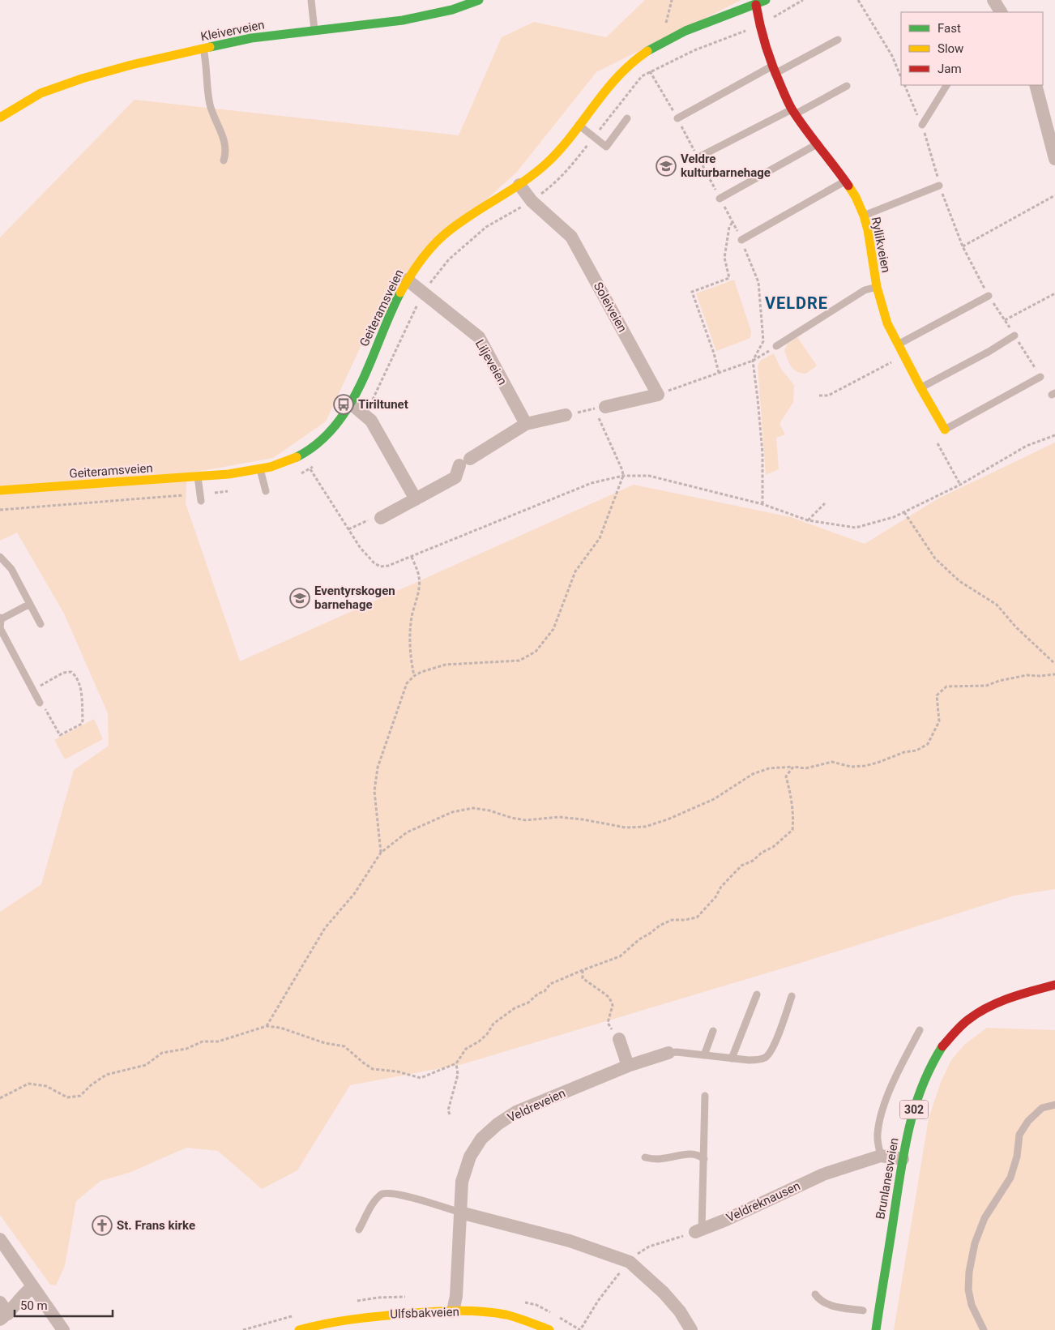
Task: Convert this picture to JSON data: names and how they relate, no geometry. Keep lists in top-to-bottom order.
{
  "streets": {
    "street": [
      "Kleiverveien",
      "Ryllikveien",
      "Soleiveien",
      "Geiteramsveien",
      "Liljeveien",
      "Veldreveien",
      "302",
      "Brunlanesveien",
      "Veldreknausen",
      "Ulfsbakveien"
    ]
  },
  "crossings": [
    ["Ryllikveien", "Geiteramsveien"],
    ["Soleiveien", "Geiteramsveien"],
    ["Geiteramsveien", "Liljeveien"],
    ["Veldreveien", "Ulfsbakveien"],
    ["Brunlanesveien", "Veldreknausen"]
  ],
  "districts": ["VELDRE"],
  "places": {
    "school or university": ["Veldre kulturbarnehage", "Eventyrskogen barnehage"],
    "bus stop": ["Tiriltunet"],
    "church": ["St. Frans kirke"]
  },
  "legend": ["Fast", "Slow", "Jam"],
  "scale_bar": "50 m"
}
